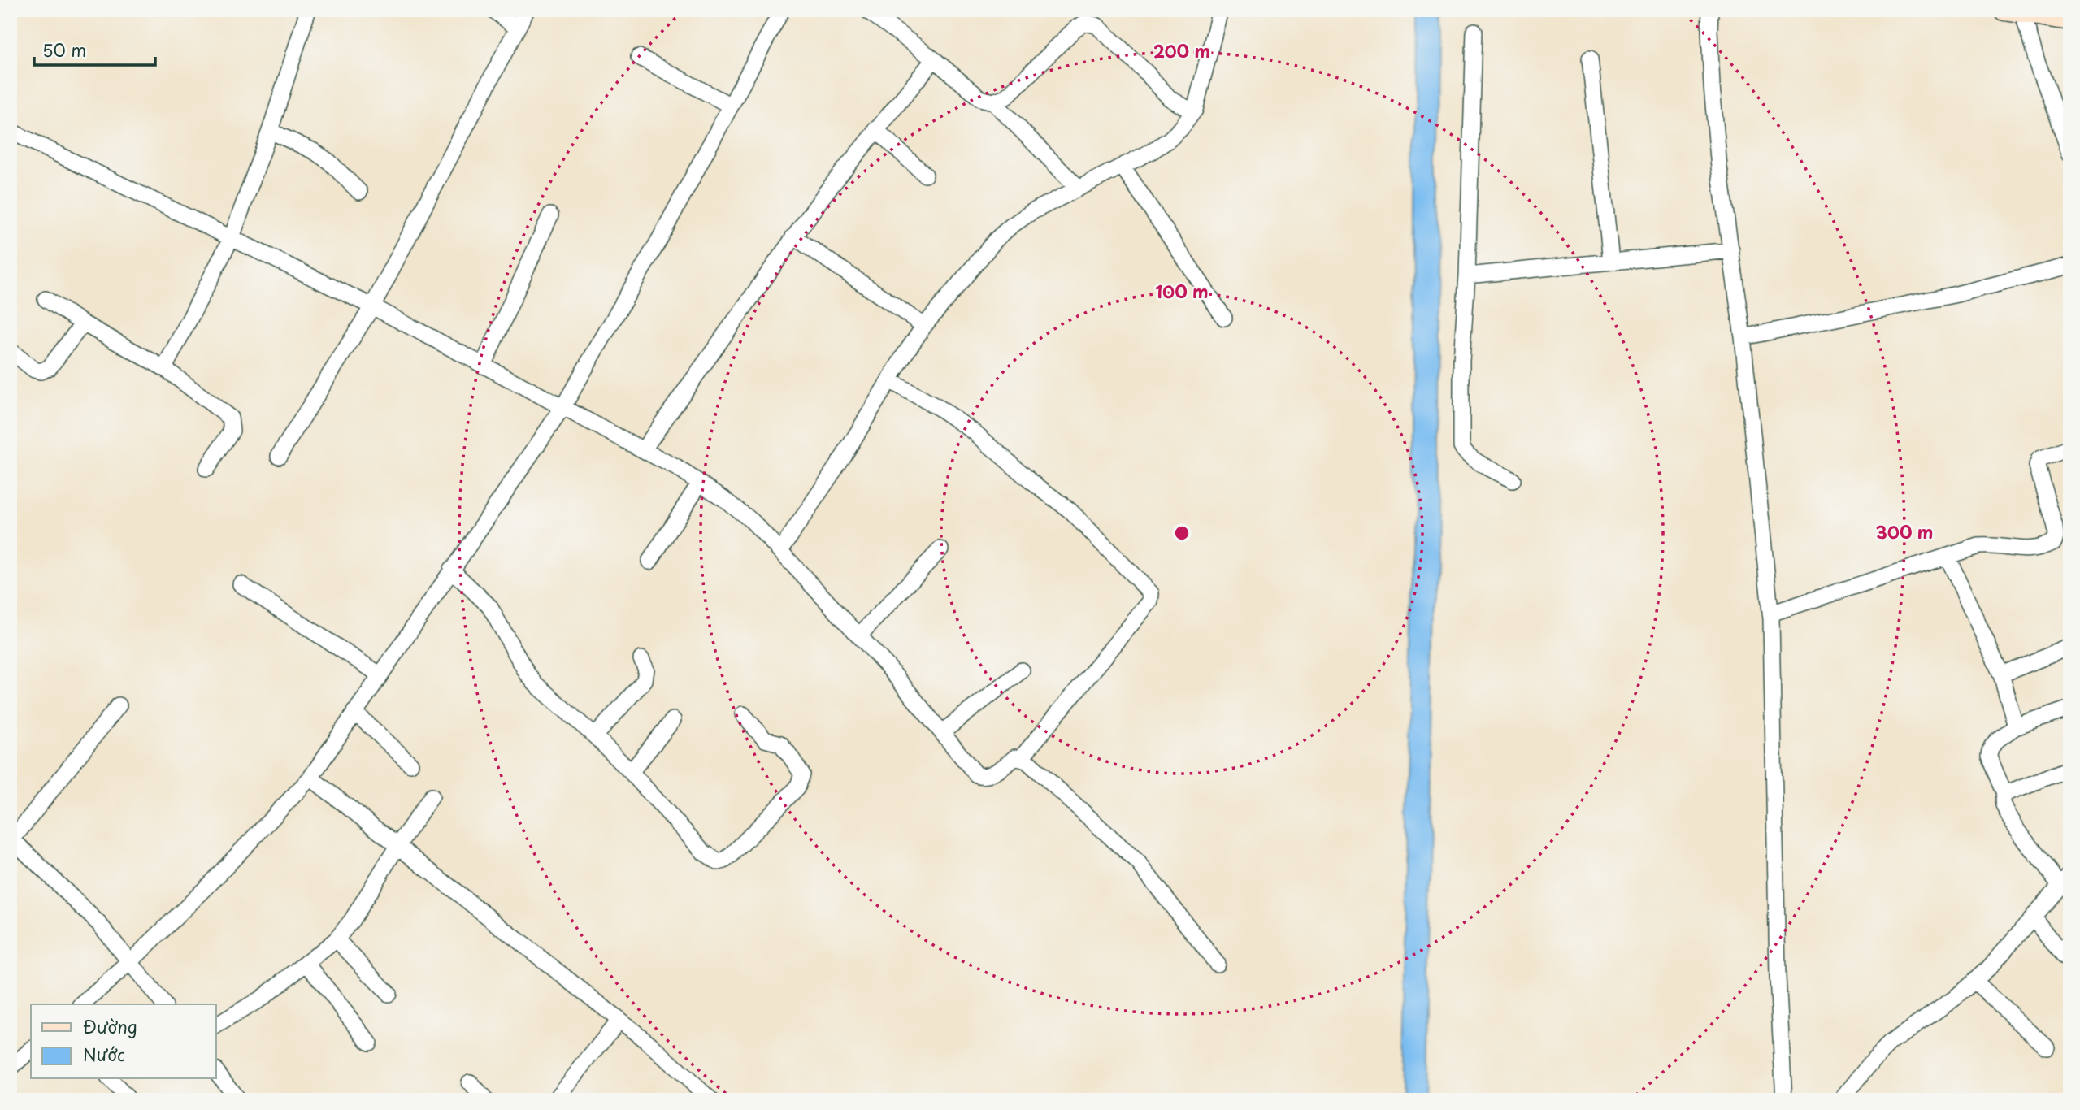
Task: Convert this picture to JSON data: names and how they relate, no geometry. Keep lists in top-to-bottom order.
{
  "legend": ["Đường", "Nước"],
  "scale_bar": "50 m",
  "rings": ["200 m", "100 m", "300 m"]
}
